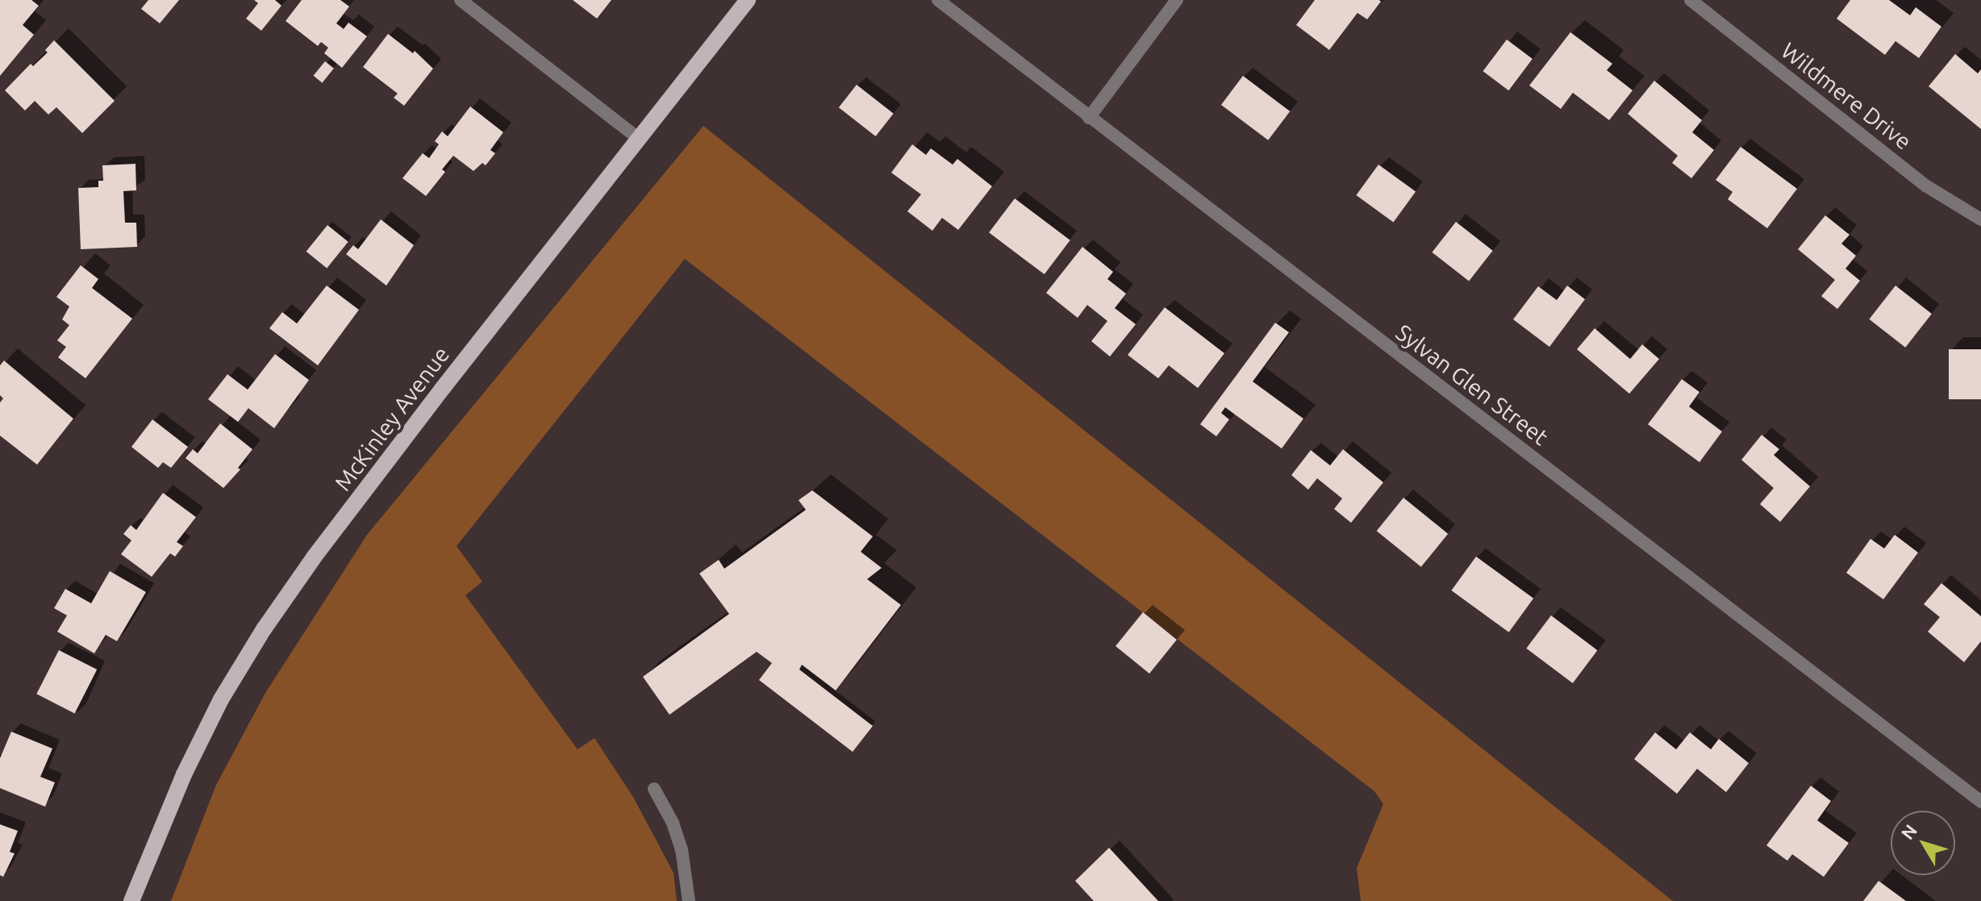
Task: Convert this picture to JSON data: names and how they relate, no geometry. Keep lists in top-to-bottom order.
{
  "streets": {
    "main road": ["McKinley Avenue"],
    "street": ["Wildmere Drive", "Sylvan Glen Street"]
  },
  "north": "top left"
}
